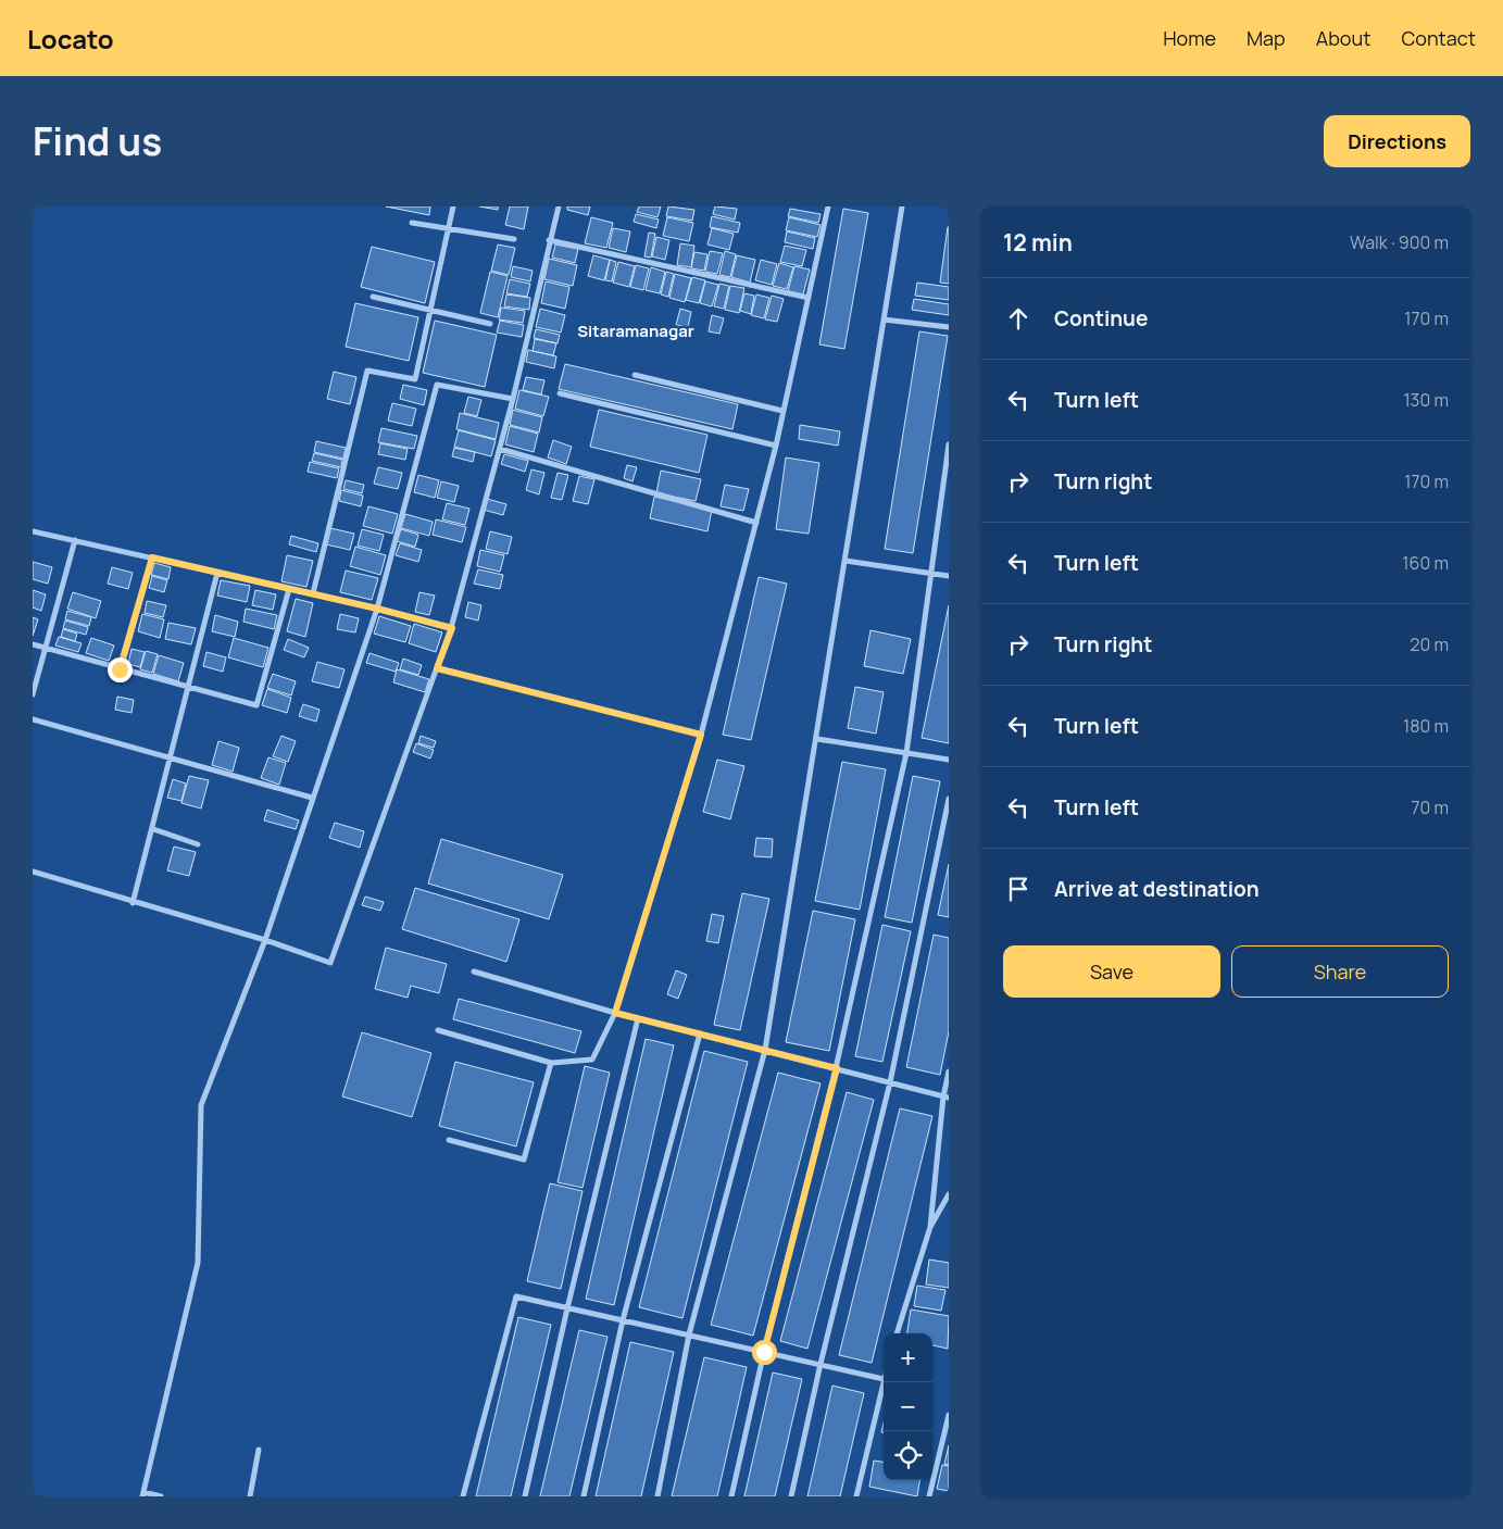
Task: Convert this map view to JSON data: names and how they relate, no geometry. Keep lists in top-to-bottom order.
{
  "districts": ["Sitaramanagar"],
  "page": {
    "header": "Locato",
    "nav": [
      "Home",
      "Map",
      "About",
      "Contact"
    ],
    "title": "Find us",
    "buttons": [
      "Directions",
      ["Save", "Share"]
    ],
    "heading": ["12 min", "Walk · 900 m"],
    "list": [
      ["Continue", "170 m"],
      ["Turn left", "130 m"],
      ["Turn right", "170 m"],
      ["Turn left", "160 m"],
      ["Turn right", "20 m"],
      ["Turn left", "180 m"],
      ["Turn left", "70 m"],
      "Arrive at destination"
    ],
    "map_buttons": ["+", "−"]
  }
}
